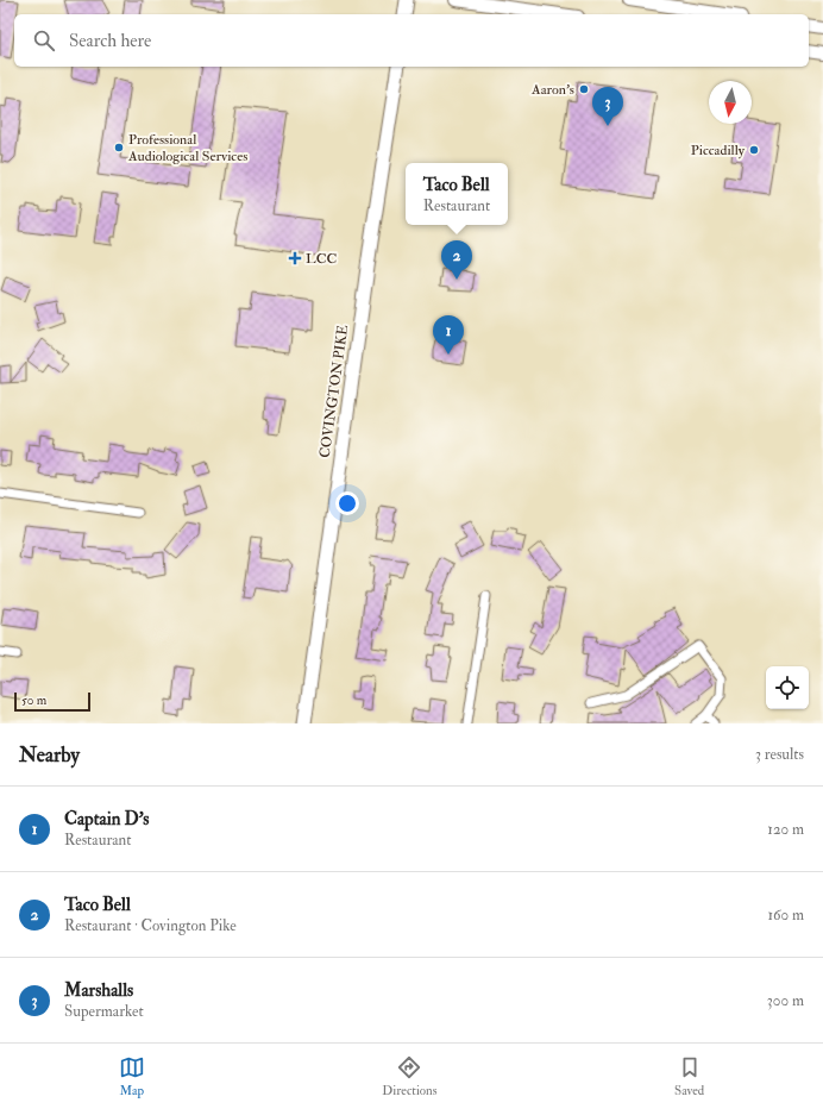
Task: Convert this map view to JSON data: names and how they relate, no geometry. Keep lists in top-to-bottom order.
{
  "streets": {
    "main road": ["COVINGTON PIKE"]
  },
  "places": {
    "other": ["Aaron's", "Professional Audiological Services", "Piccadilly"],
    "health": ["LCC"]
  },
  "scale_bar": "50 m",
  "north": "bottom",
  "page": {
    "search": "Search here",
    "pins": ["3", "2", "1"],
    "popup": ["Taco Bell", "Restaurant"],
    "scale": "50 m",
    "heading": ["Nearby", "3 results"],
    "list": [
      {
        "mark": "1",
        "name": "Captain D's",
        "note": "Restaurant",
        "value": "120 m"
      },
      {
        "mark": "2",
        "name": "Taco Bell",
        "note": "Restaurant · Covington Pike",
        "value": "160 m"
      },
      {
        "mark": "3",
        "name": "Marshalls",
        "note": "Supermarket",
        "value": "300 m"
      }
    ],
    "nav": ["Map", "Directions", "Saved"]
  }
}
